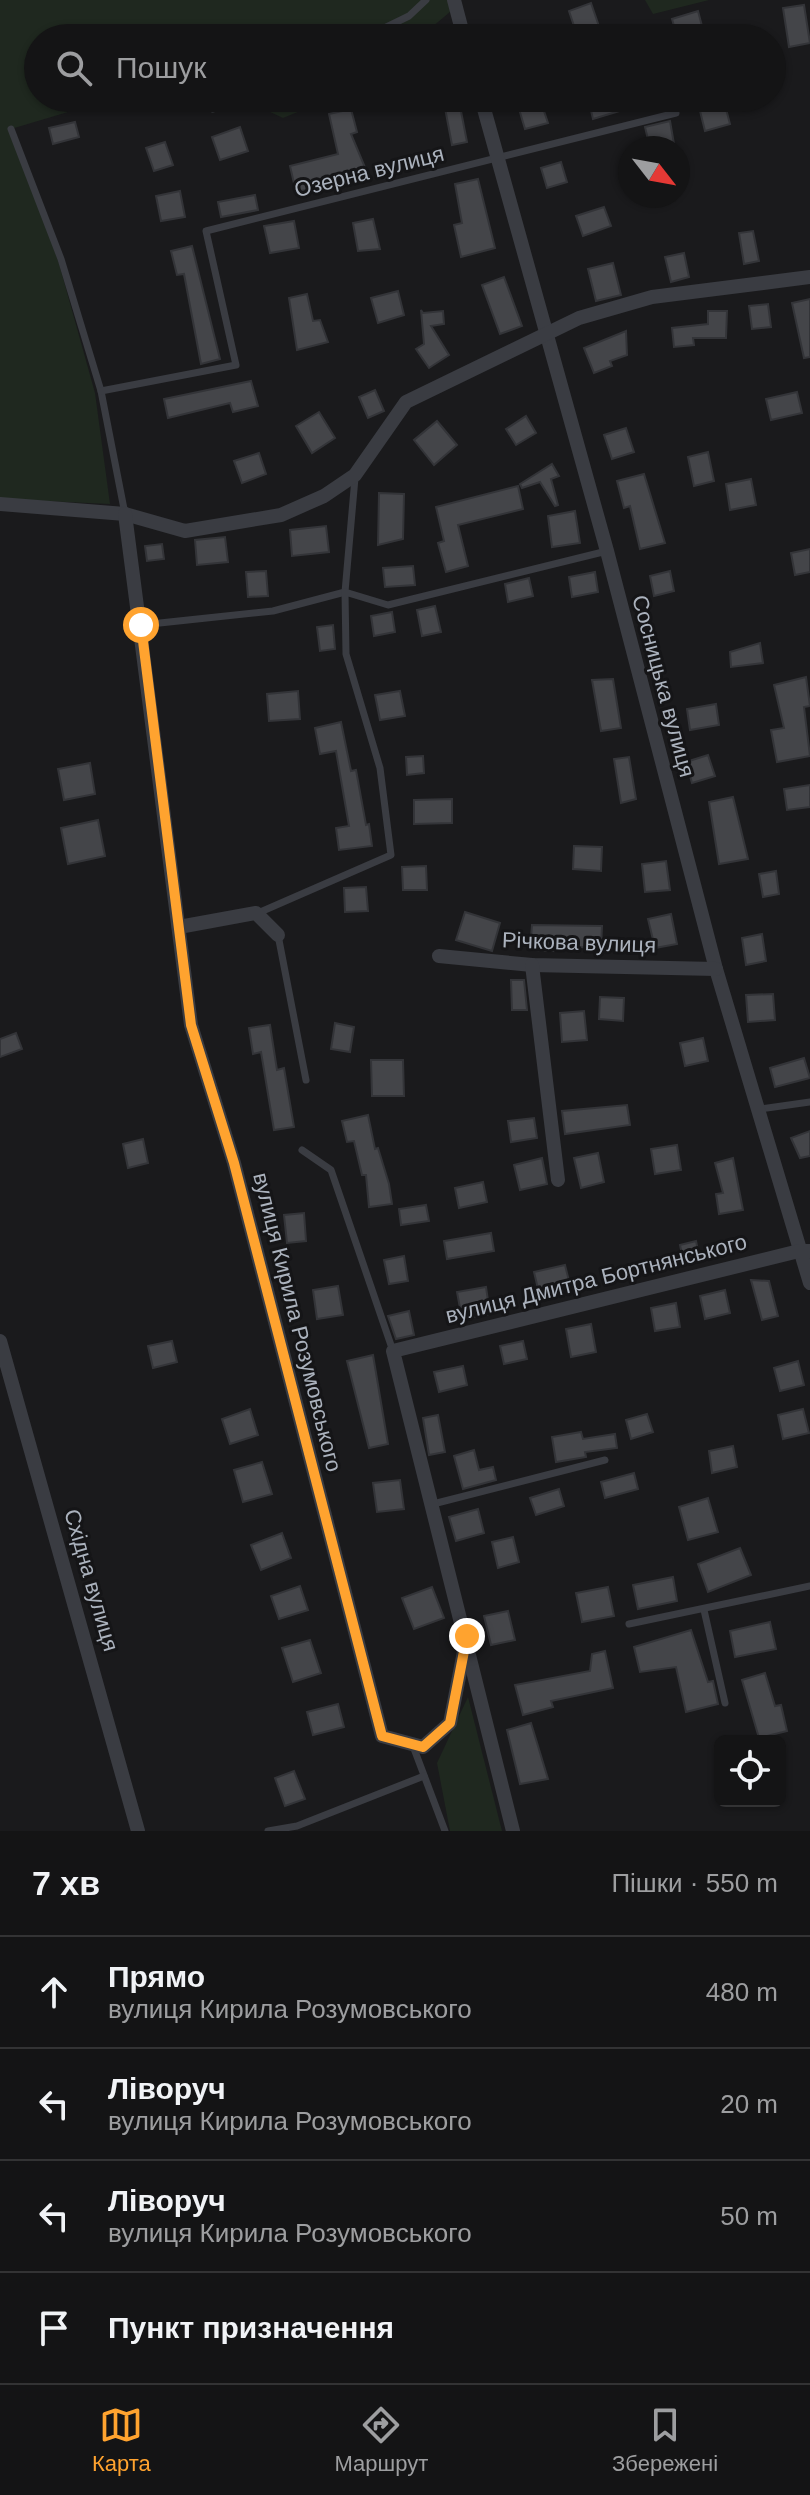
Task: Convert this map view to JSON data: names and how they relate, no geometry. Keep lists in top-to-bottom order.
{
  "streets": {
    "street": [
      "Сосницька вулиця",
      "Річкова вулиця",
      "вулиця Дмитра Бортнянського",
      "вулиця Кирила Розумовського",
      "Східна вулиця"
    ],
    "lane": ["Озерна вулиця"]
  },
  "crossings": [
    ["Озерна вулиця", "Сосницька вулиця"],
    ["Сосницька вулиця", "Річкова вулиця"],
    ["Сосницька вулиця", "вулиця Дмитра Бортнянського"]
  ],
  "north": "bottom right",
  "page": {
    "search": "Пошук",
    "heading": ["7 хв", "Пішки · 550 m"],
    "list": [
      ["Прямо", "вулиця Кирила Розумовського", "480 m"],
      ["Ліворуч", "вулиця Кирила Розумовського", "20 m"],
      ["Ліворуч", "вулиця Кирила Розумовського", "50 m"],
      "Пункт призначення"
    ],
    "nav": ["Карта", "Маршрут", "Збережені"]
  }
}
